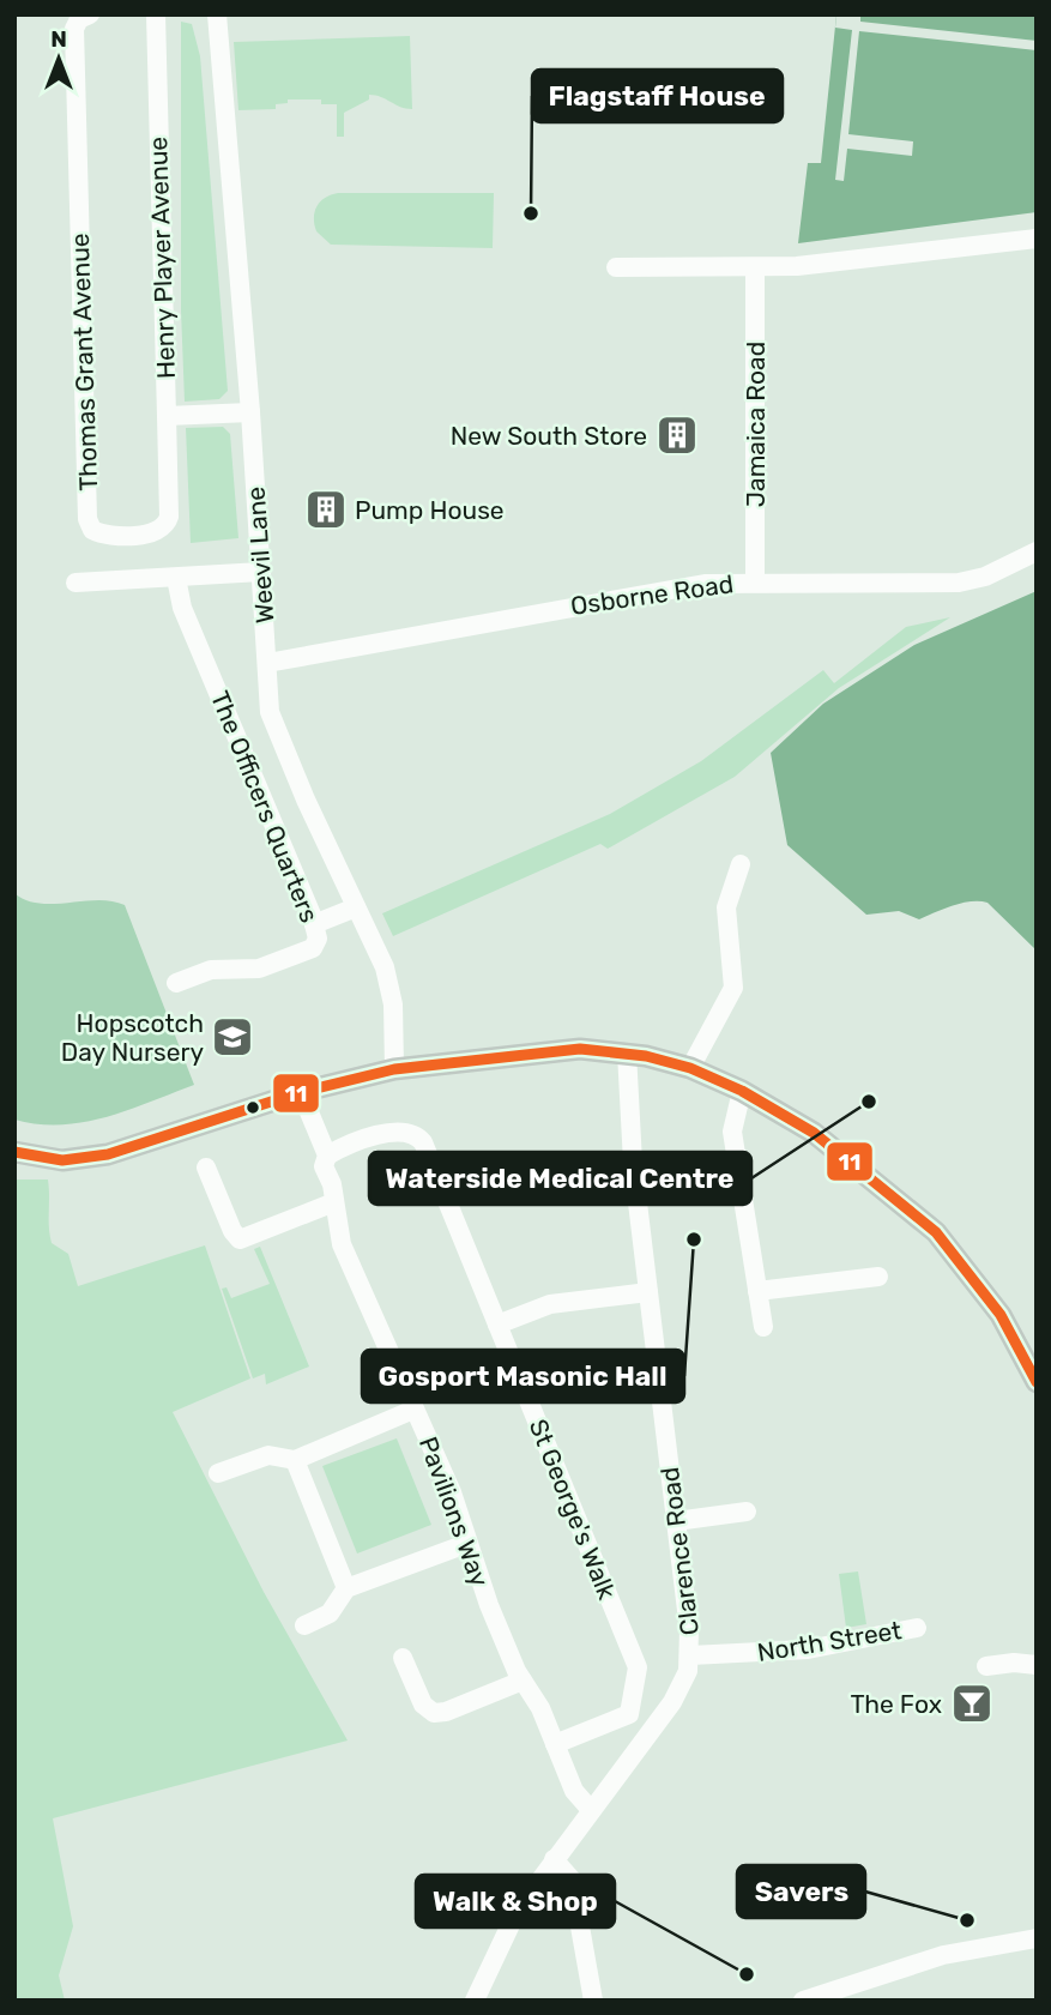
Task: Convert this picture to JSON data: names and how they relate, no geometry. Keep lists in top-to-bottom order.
{
  "streets": {
    "street": [
      "Henry Player Avenue",
      "Thomas Grant Avenue",
      "Jamaica Road",
      "Weevil Lane",
      "Osborne Road",
      "The Officers Quarters",
      "St George's Walk",
      "Pavilions Way",
      "Clarence Road",
      "North Street"
    ]
  },
  "crossings": [
    ["Henry Player Avenue", "Thomas Grant Avenue"],
    ["Henry Player Avenue", "Weevil Lane"],
    ["Jamaica Road", "Osborne Road"],
    ["Weevil Lane", "Osborne Road"],
    ["St George's Walk", "Pavilions Way"],
    ["Pavilions Way", "Clarence Road"],
    ["Clarence Road", "North Street"]
  ],
  "places": {
    "other": [
      "Flagstaff House",
      "Waterside Medical Centre",
      "Gosport Masonic Hall",
      "Savers",
      "Walk & Shop"
    ],
    "building": ["New South Store", "Pump House"],
    "school or university": ["Hopscotch Day Nursery"],
    "bar": ["The Fox"]
  },
  "lines": ["transit line 11"],
  "north": "top"
}
